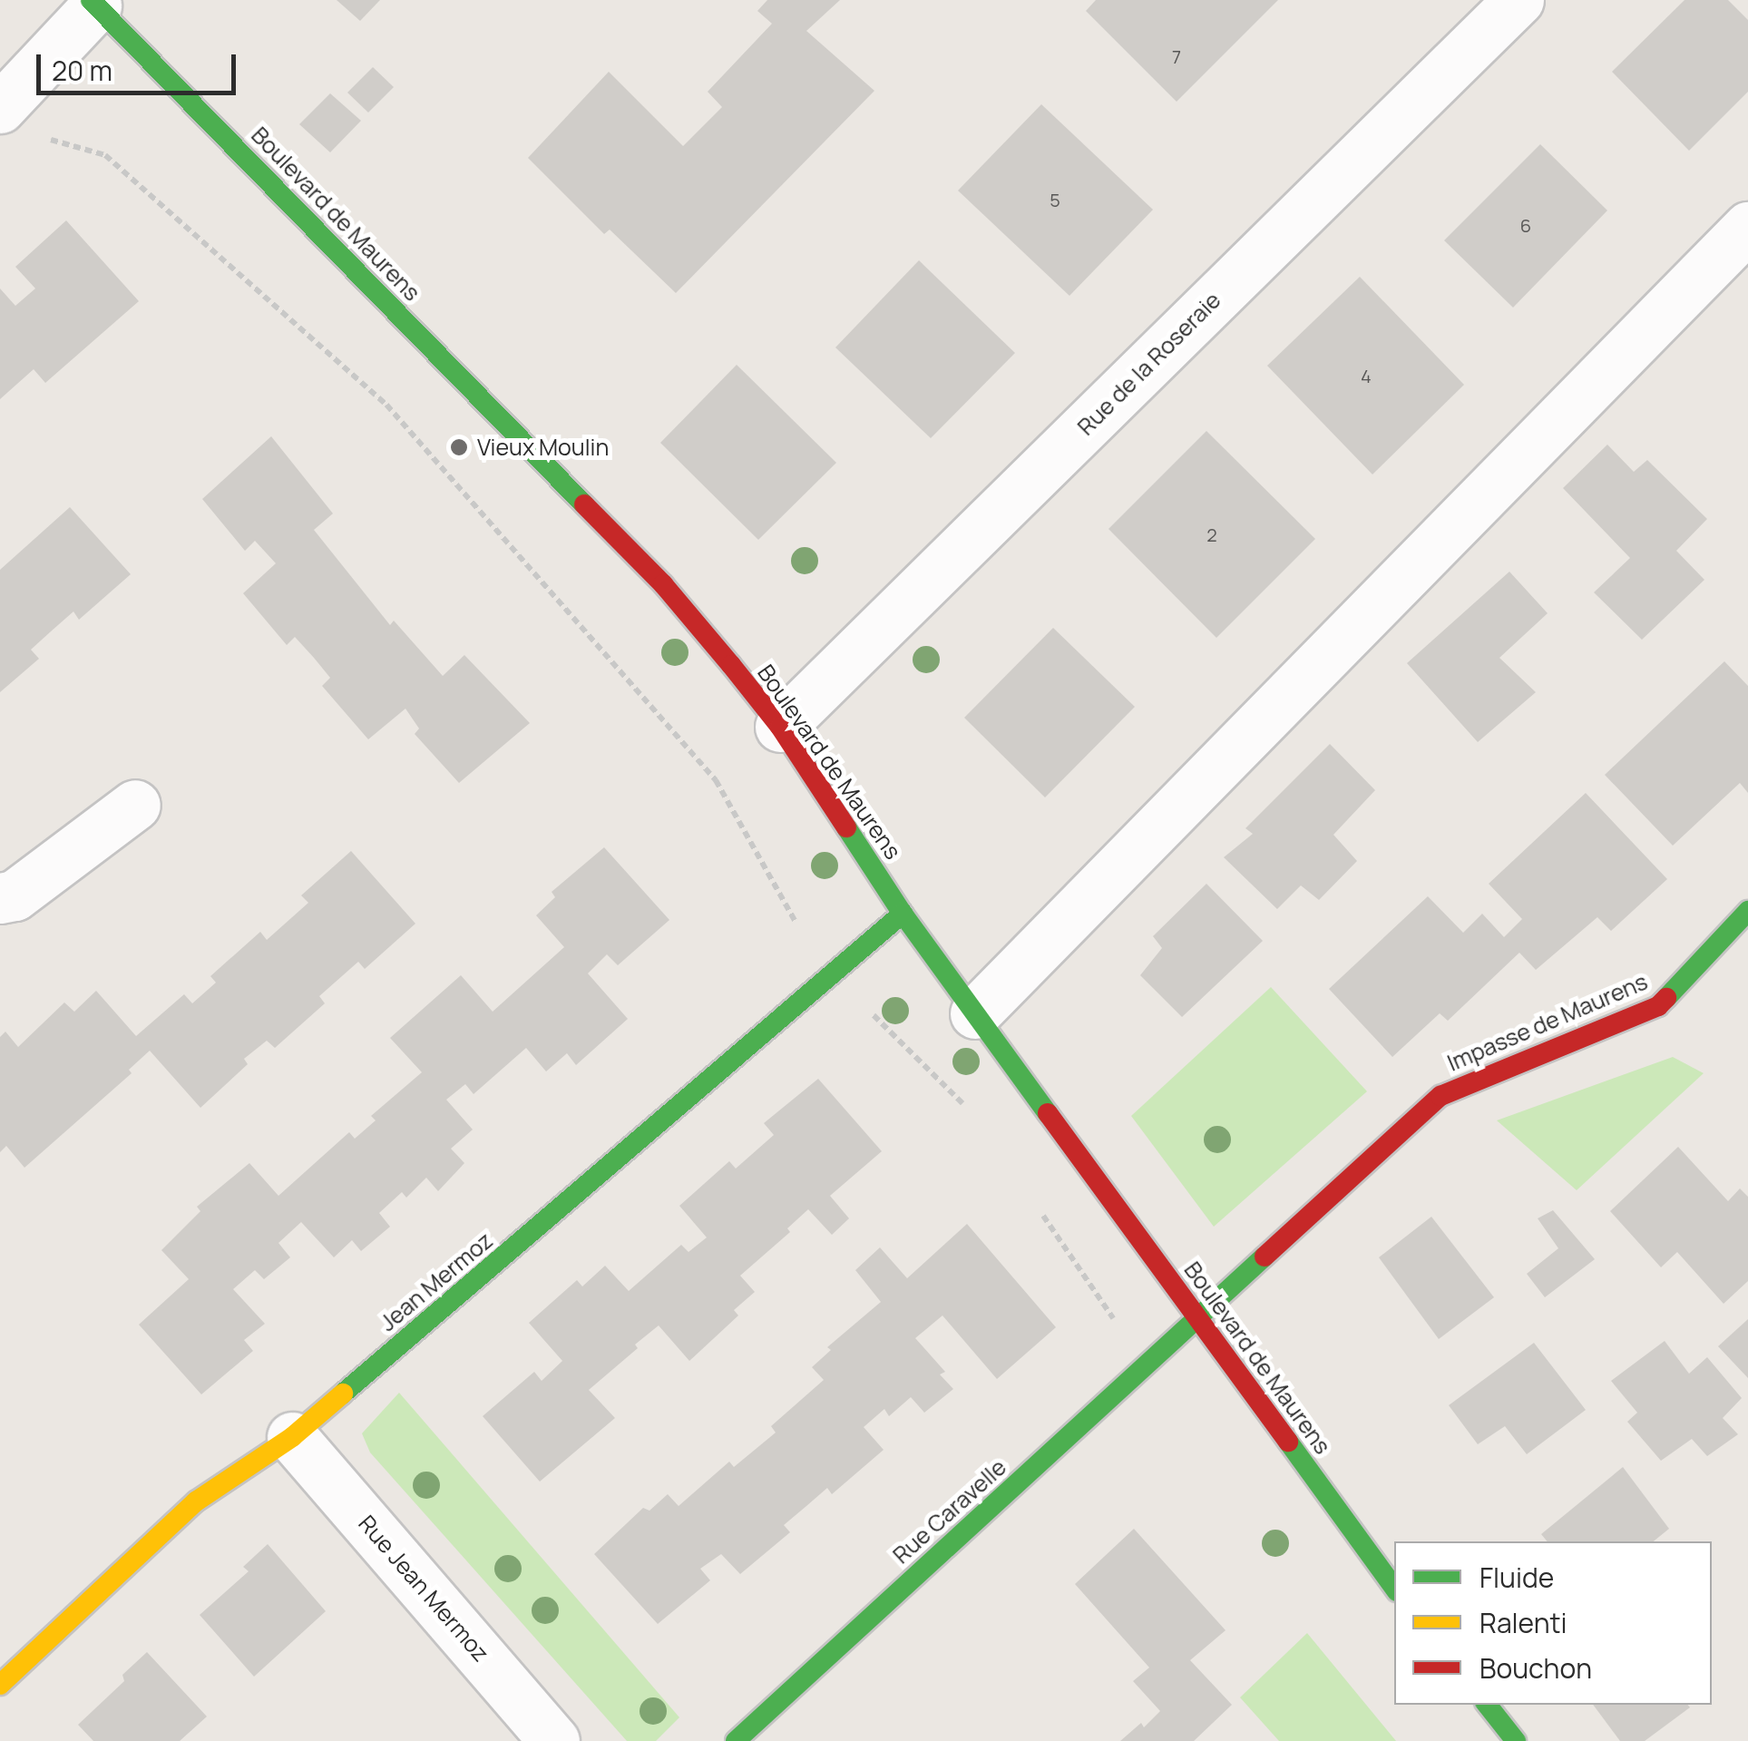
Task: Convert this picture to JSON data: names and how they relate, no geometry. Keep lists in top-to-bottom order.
{
  "streets": {
    "street": [
      "Boulevard de Maurens",
      "Rue de la Roseraie",
      "Impasse de Maurens",
      "Jean Mermoz",
      "Rue Caravelle",
      "Rue Jean Mermoz"
    ]
  },
  "crossings": [
    ["Boulevard de Maurens", "Rue de la Roseraie"],
    ["Boulevard de Maurens", "Impasse de Maurens"],
    ["Boulevard de Maurens", "Jean Mermoz"],
    ["Boulevard de Maurens", "Rue Caravelle"],
    ["Impasse de Maurens", "Rue Caravelle"],
    ["Jean Mermoz", "Rue Jean Mermoz"]
  ],
  "places": ["Vieux Moulin"],
  "house_numbers": [
    "7",
    "5",
    "6",
    "4",
    "2"
  ],
  "legend": ["Fluide", "Ralenti", "Bouchon"],
  "scale_bar": "20 m"
}
